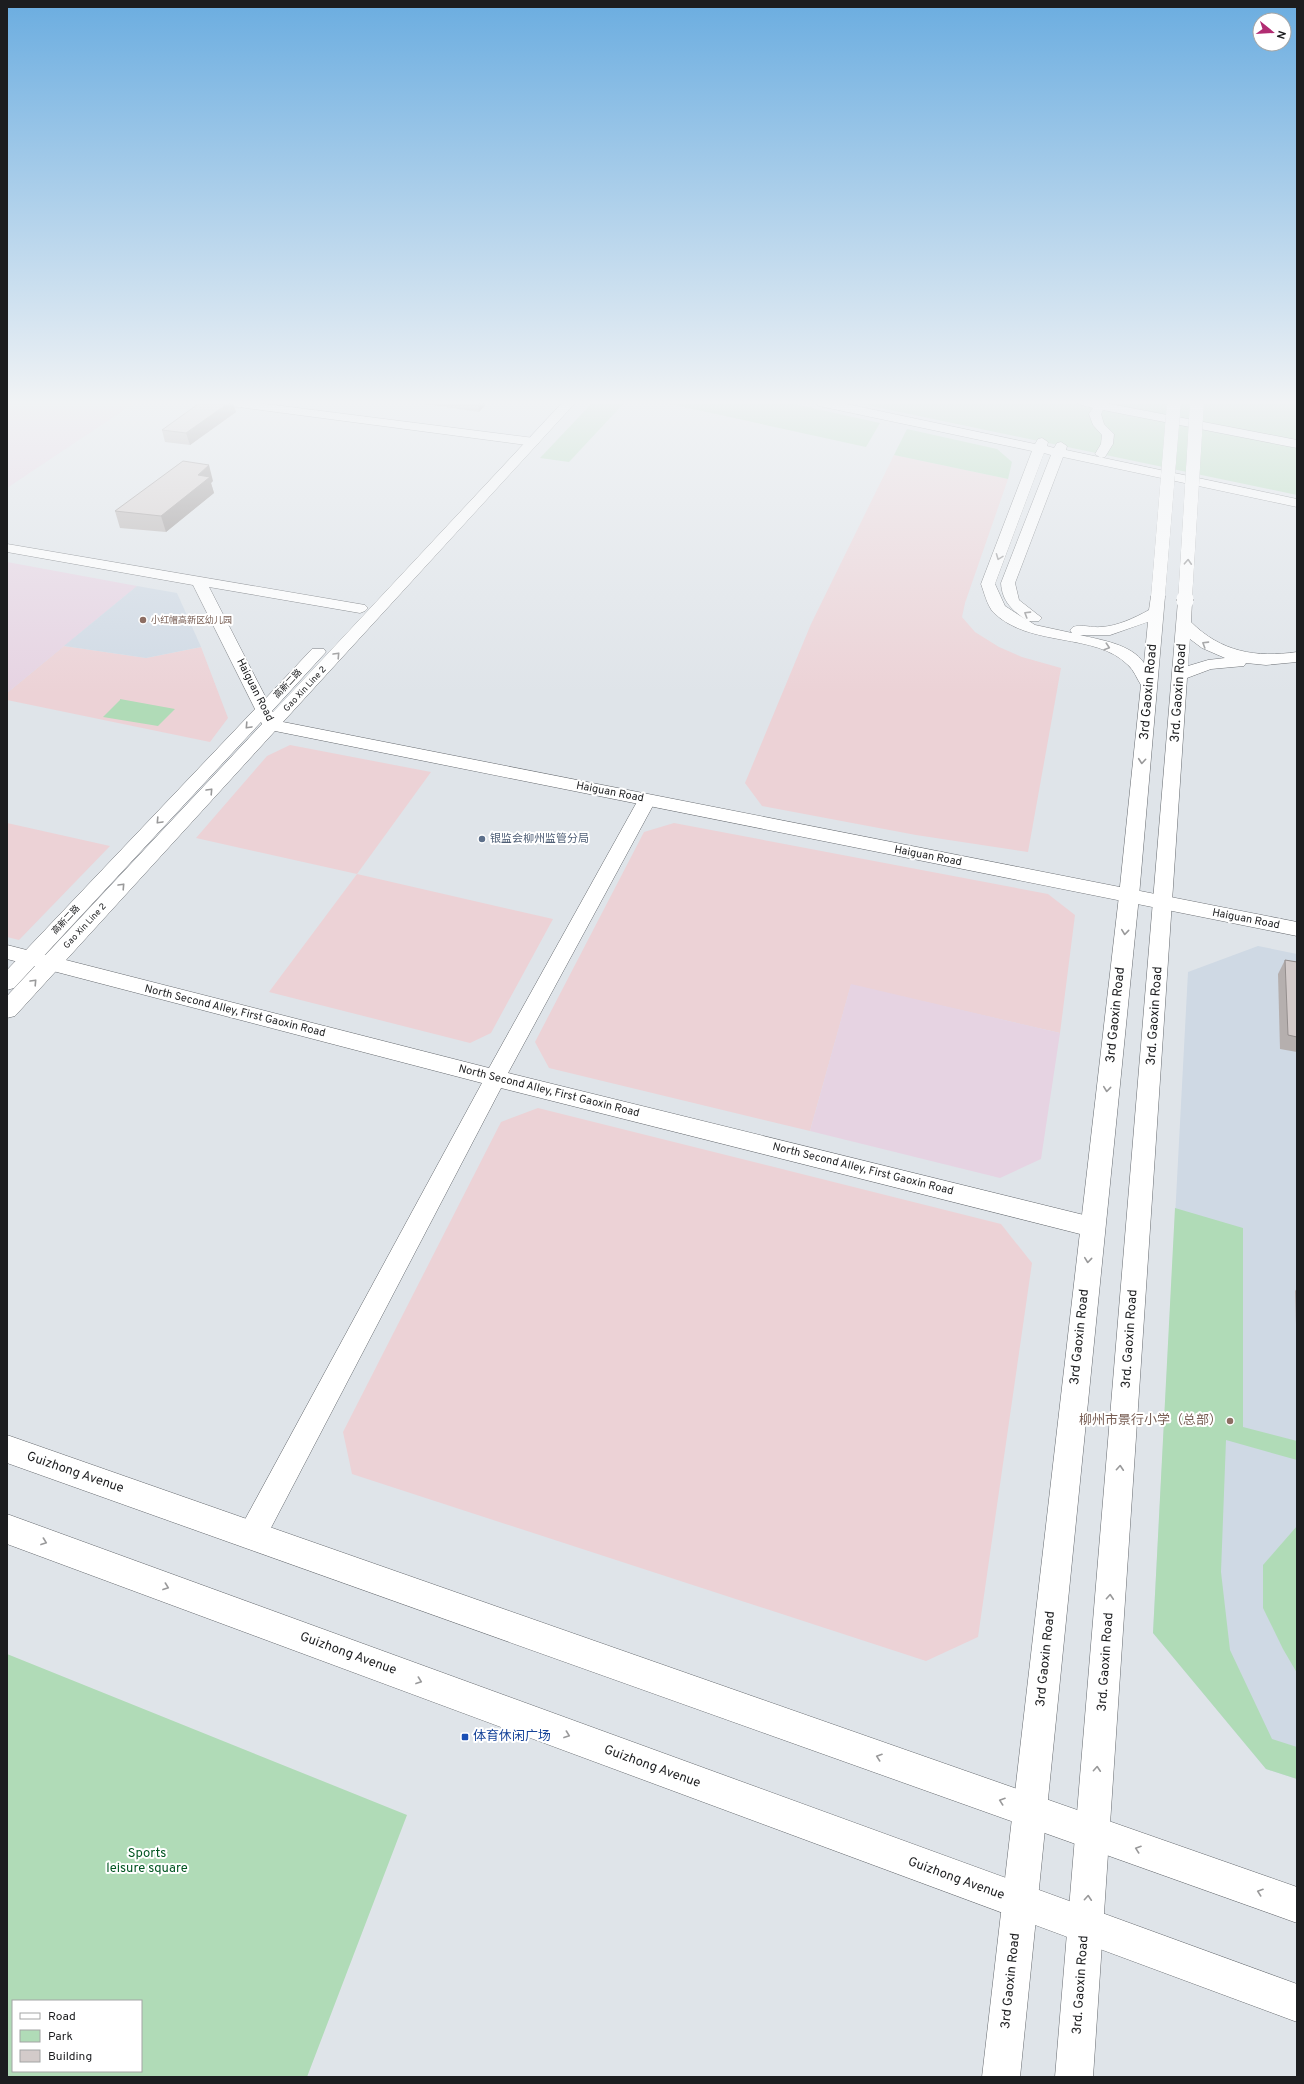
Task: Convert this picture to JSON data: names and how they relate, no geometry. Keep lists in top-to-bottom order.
{
  "streets": {
    "main road": [
      "高新二路",
      "Gao Xin Line 2",
      "Haiguan Road",
      "3rd Gaoxin Road",
      "3rd. Gaoxin Road",
      "Guizhong Avenue"
    ],
    "street": ["North Second Alley, First Gaoxin Road"]
  },
  "crossings": [
    ["高新二路", "Gao Xin Line 2"],
    ["高新二路", "Haiguan Road"],
    ["高新二路", "North Second Alley, First Gaoxin Road"],
    ["Gao Xin Line 2", "Haiguan Road"],
    ["Gao Xin Line 2", "North Second Alley, First Gaoxin Road"],
    ["Haiguan Road", "3rd Gaoxin Road"],
    ["Haiguan Road", "3rd. Gaoxin Road"],
    ["3rd Gaoxin Road", "North Second Alley, First Gaoxin Road"],
    ["3rd Gaoxin Road", "Guizhong Avenue"],
    ["3rd. Gaoxin Road", "Guizhong Avenue"]
  ],
  "one_way": [
    "高新二路",
    "Gao Xin Line 2",
    "3rd Gaoxin Road",
    "3rd. Gaoxin Road"
  ],
  "parks": ["Sports leisure square"],
  "places": {
    "other": ["小红帽高新区幼儿园", "银监会柳州监管分局", "柳州市景行小学（总部）"],
    "transit": ["体育休闲广场"]
  },
  "legend": ["Road", "Park", "Building"],
  "north": "right"
}
